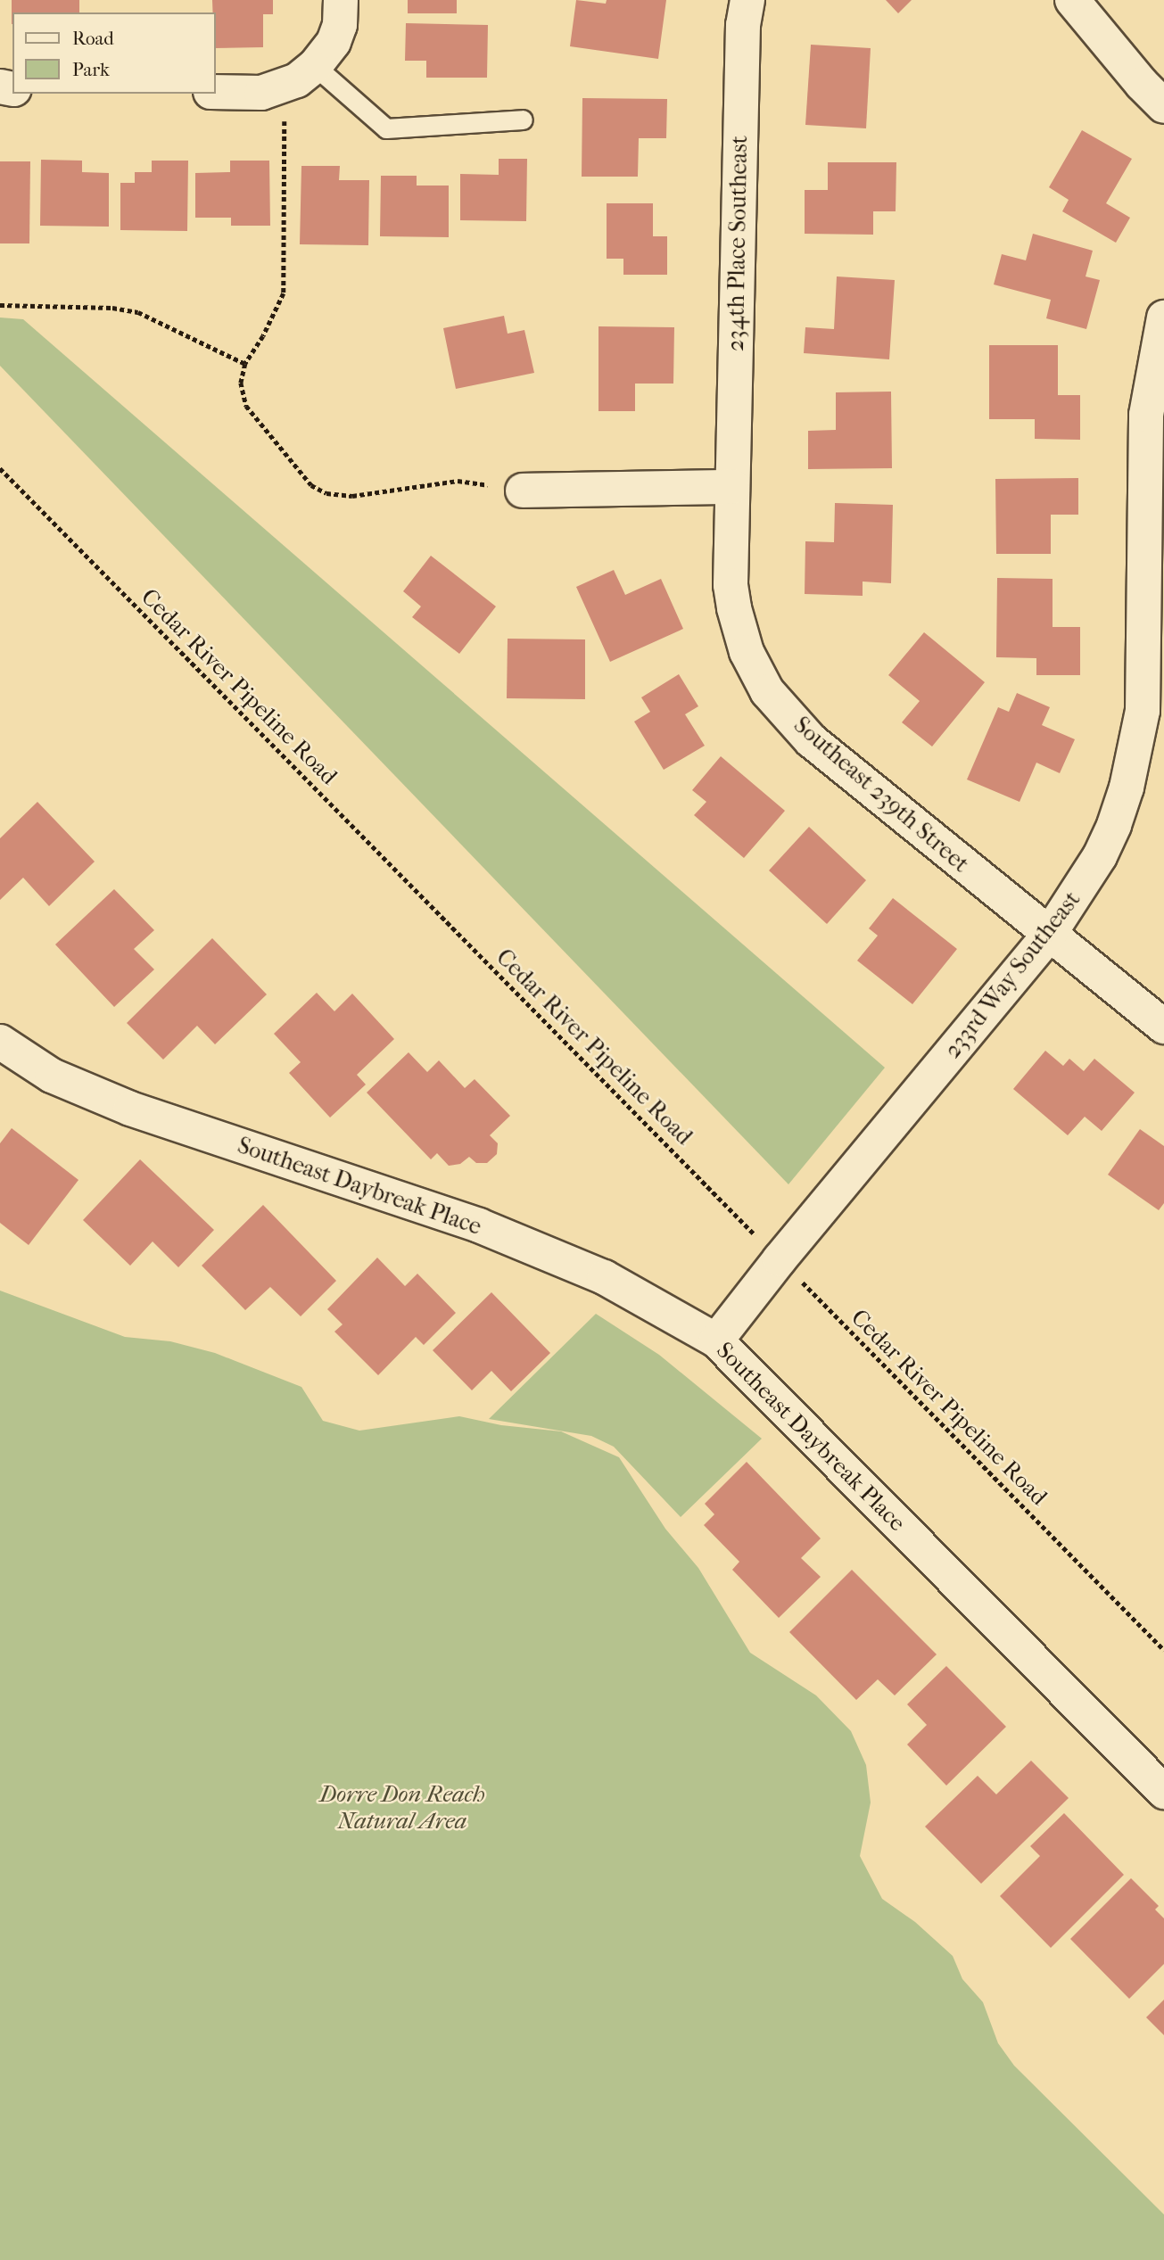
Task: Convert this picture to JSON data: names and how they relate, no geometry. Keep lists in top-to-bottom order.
{
  "streets": {
    "street": [
      "234th Place Southeast",
      "Southeast 239th Street",
      "233rd Way Southeast",
      "Southeast Daybreak Place"
    ],
    "path": ["Cedar River Pipeline Road"]
  },
  "crossings": [
    ["234th Place Southeast", "Southeast 239th Street"],
    ["Cedar River Pipeline Road", "233rd Way Southeast"],
    ["Southeast 239th Street", "233rd Way Southeast"],
    ["233rd Way Southeast", "Southeast Daybreak Place"]
  ],
  "parks": ["Dorre Don Reach Natural Area"],
  "legend": ["Road", "Park"]
}
